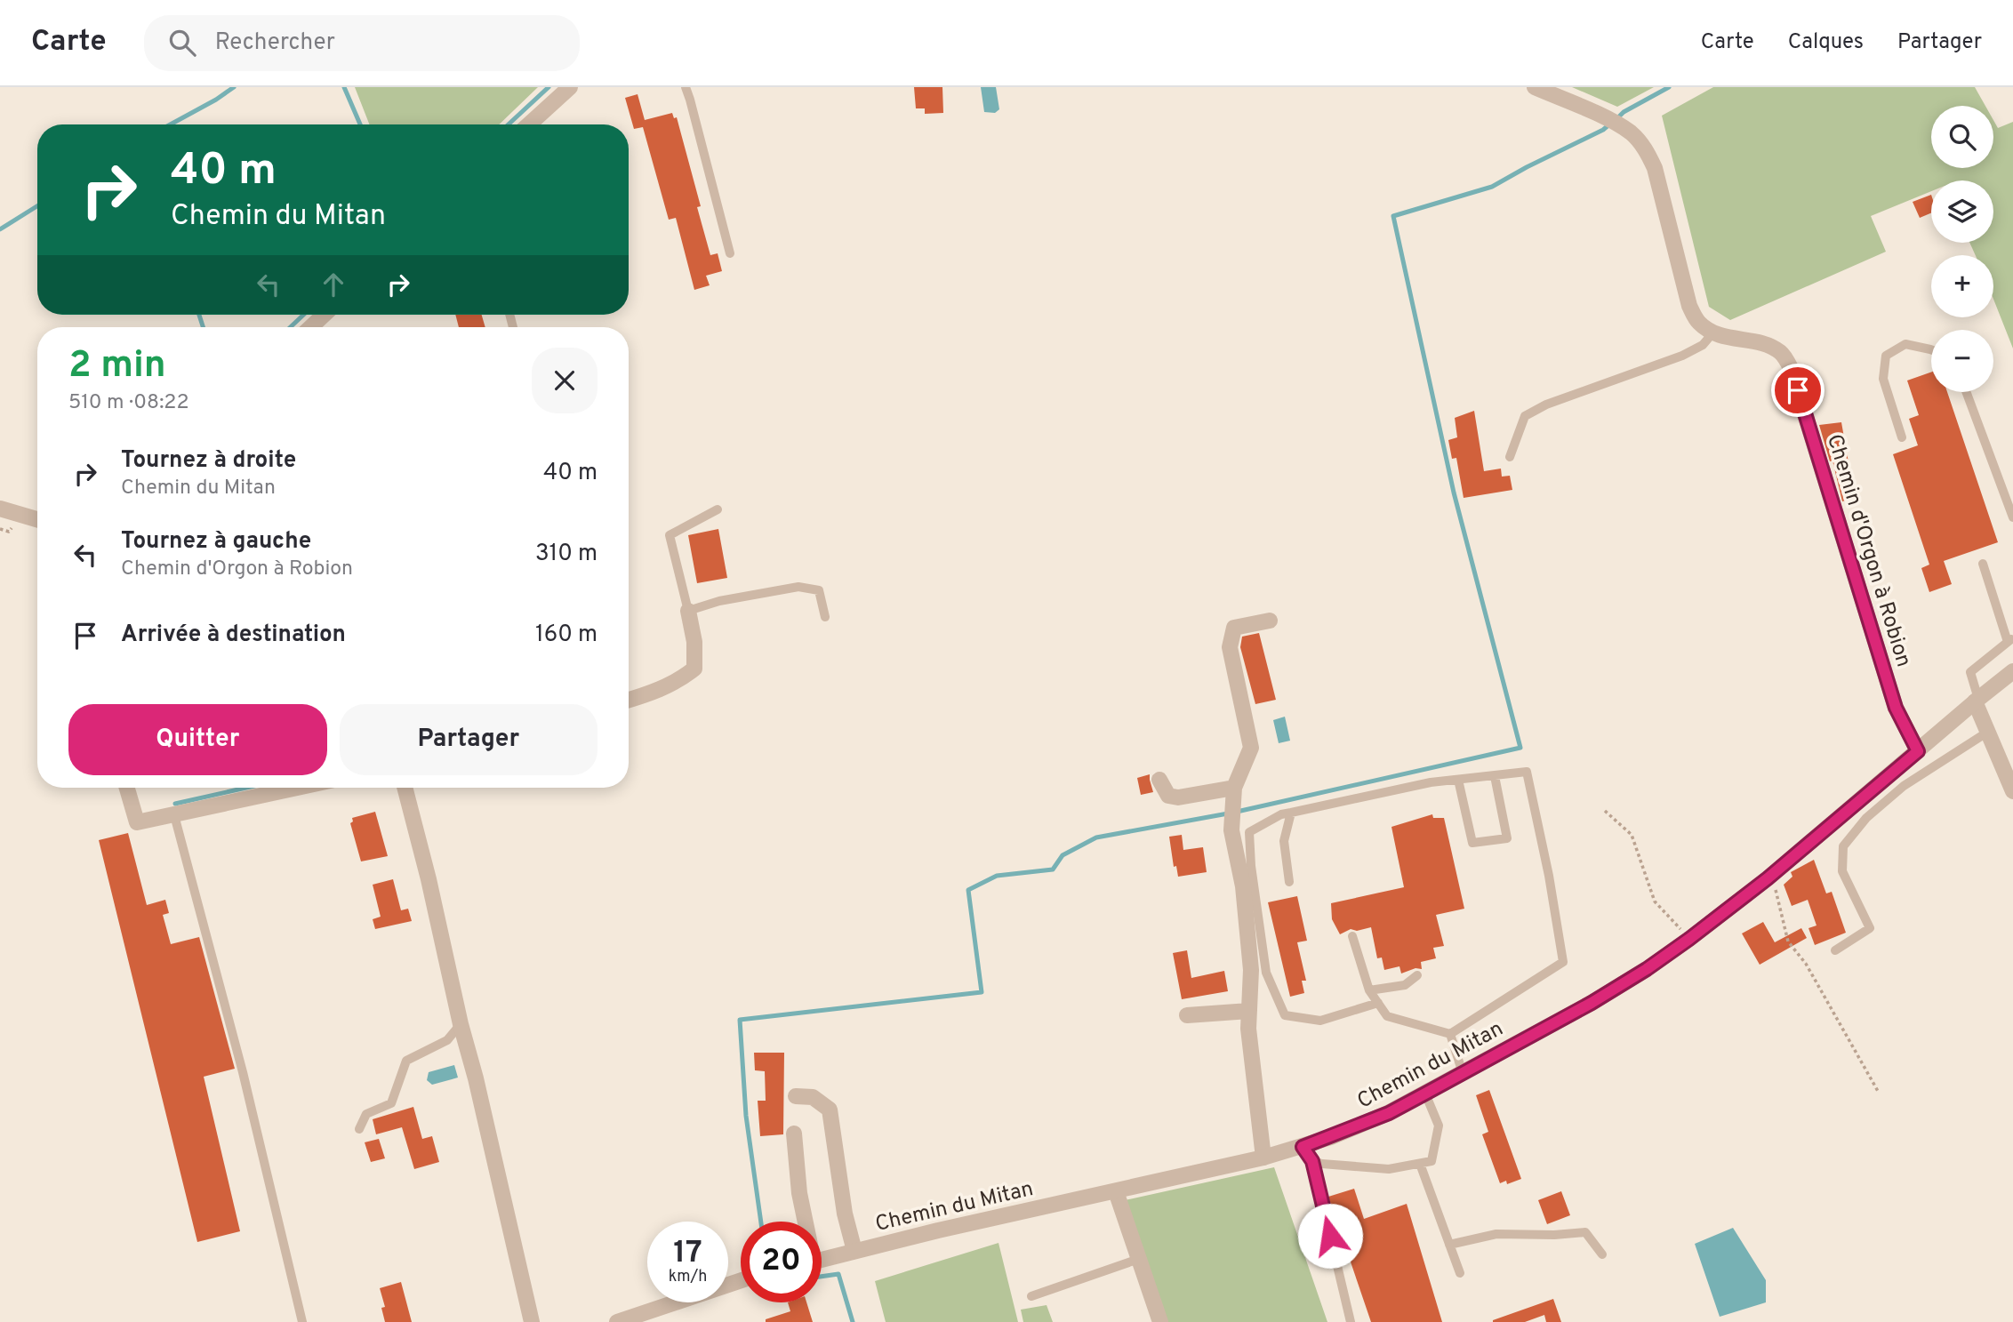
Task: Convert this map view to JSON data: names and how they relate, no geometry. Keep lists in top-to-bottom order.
{
  "streets": {
    "street": ["Chemin d'Orgon à Robion", "Chemin du Mitan"]
  },
  "crossings": [
    ["Chemin d'Orgon à Robion", "Chemin du Mitan"]
  ],
  "page": {
    "header": "Carte",
    "search": "Rechercher",
    "nav": ["Carte", "Calques", "Partager"],
    "map_buttons": ["+", "−"],
    "turn": ["40 m", "Chemin du Mitan"],
    "heading": ["2 min", "510 m · 08:22"],
    "list": [
      {
        "name": "Tournez à droite",
        "note": "Chemin du Mitan",
        "value": "40 m"
      },
      {
        "name": "Tournez à gauche",
        "note": "Chemin d'Orgon à Robion",
        "value": "310 m"
      },
      {
        "name": "Arrivée à destination",
        "value": "160 m"
      }
    ],
    "buttons": ["Quitter", "Partager"],
    "speed": "17 km/h",
    "limit": "20"
  }
}
